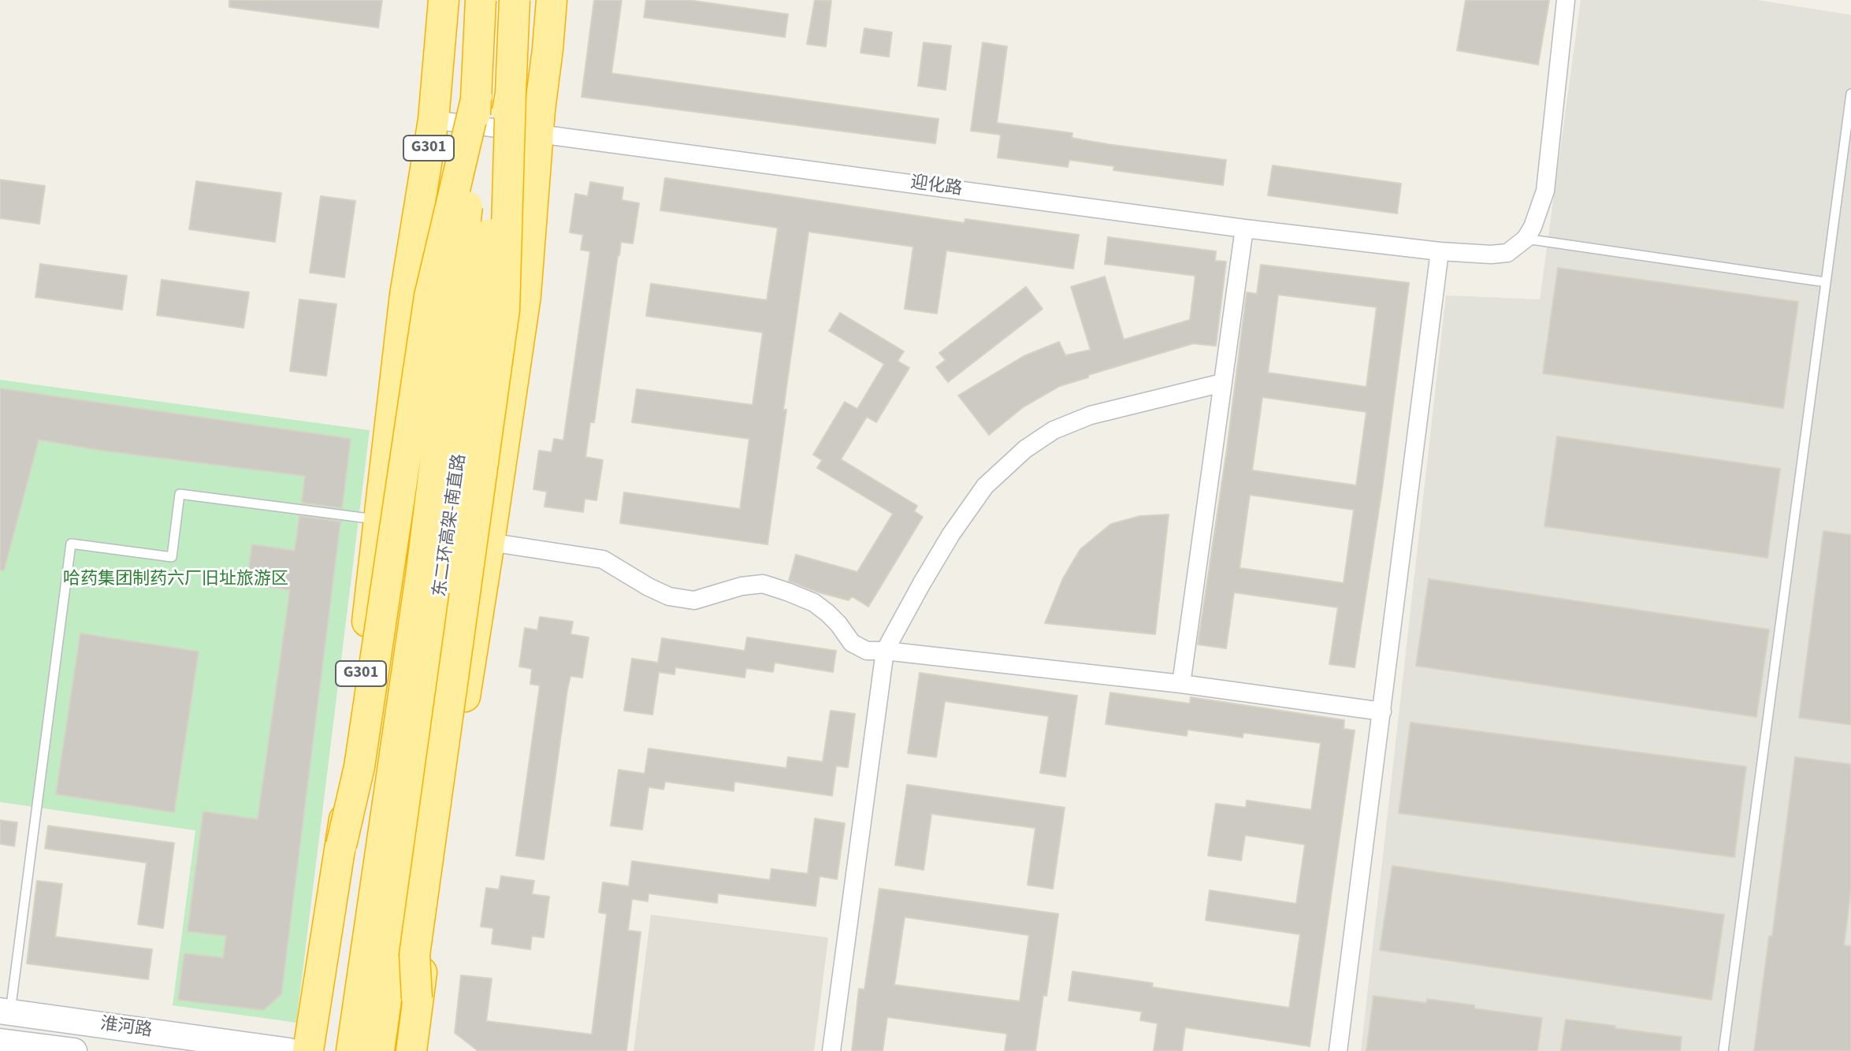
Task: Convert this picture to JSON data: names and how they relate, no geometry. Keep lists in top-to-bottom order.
{
  "streets": {
    "highway": ["G301", "东二环高架-南直路"],
    "main road": ["淮河路"],
    "street": ["迎化路"]
  },
  "crossings": [
    ["G301", "迎化路"]
  ],
  "parks": ["哈药集团制药六厂旧址旅游区"]
}
